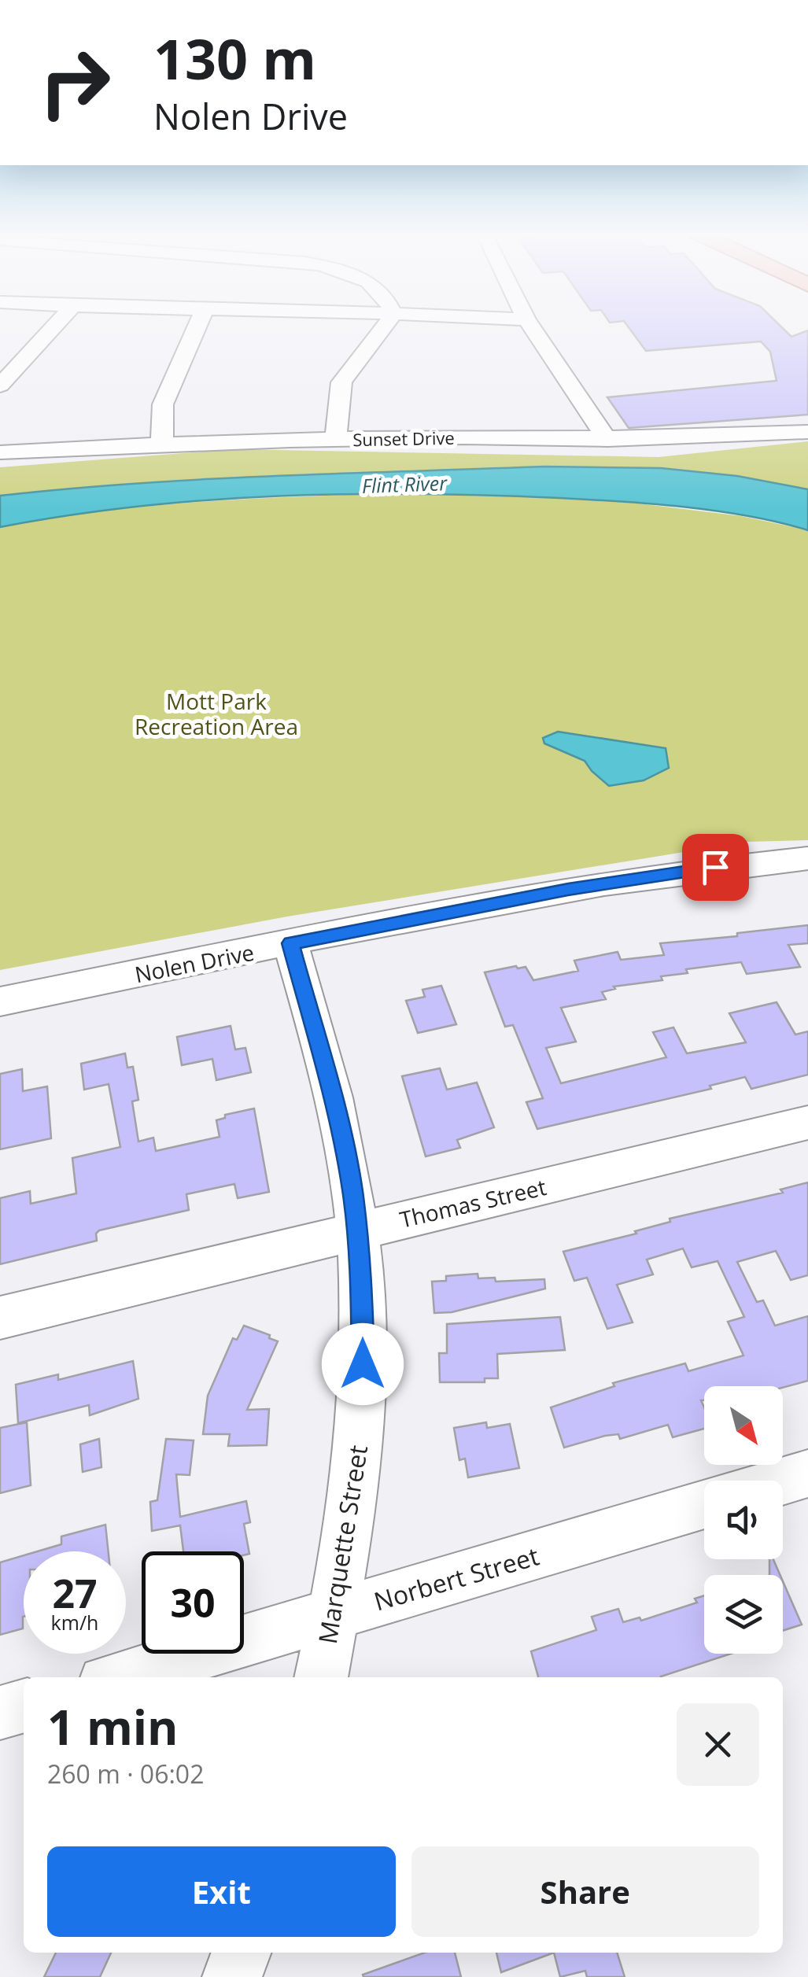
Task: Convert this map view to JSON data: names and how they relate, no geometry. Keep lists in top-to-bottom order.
{
  "streets": {
    "street": [
      "Sunset Drive",
      "Nolen Drive",
      "Thomas Street",
      "Marquette Street",
      "Norbert Street"
    ]
  },
  "crossings": [
    ["Nolen Drive", "Marquette Street"],
    ["Thomas Street", "Marquette Street"],
    ["Marquette Street", "Norbert Street"]
  ],
  "water": ["Flint River"],
  "parks": ["Mott Park Recreation Area"],
  "north": "bottom right",
  "page": {
    "turn": ["130 m", "Nolen Drive"],
    "speed": "27 km/h",
    "limit": "30",
    "heading": ["1 min", "260 m · 06:02"],
    "buttons": ["Exit", "Share"]
  }
}
